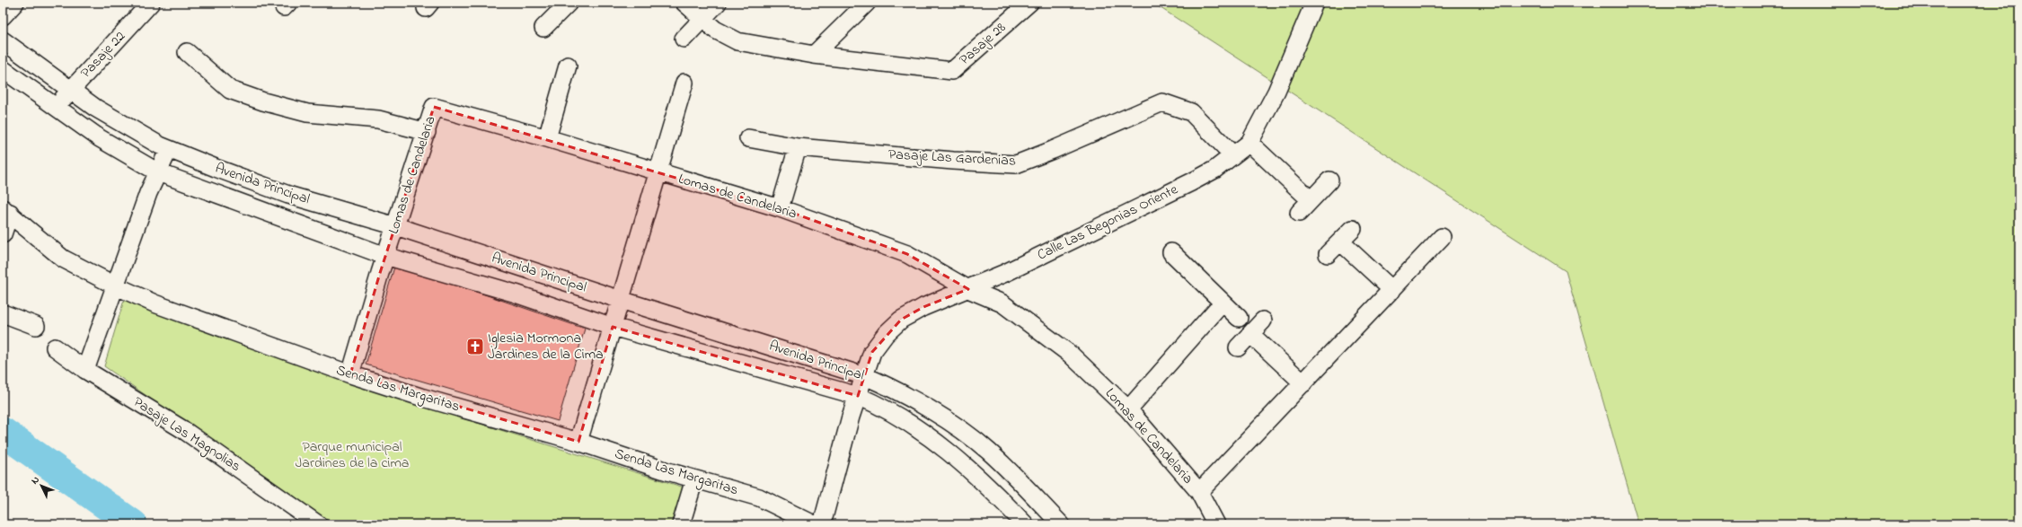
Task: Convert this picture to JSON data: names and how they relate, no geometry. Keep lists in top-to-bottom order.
{
  "streets": {
    "street": [
      "Pasaje 28",
      "Pasaje 22",
      "Pasaje Las Gardenias",
      "Lomas de Candelaria",
      "Avenida Principal",
      "Calle Las Begonias Oriente",
      "Senda Las Margaritas",
      "Pasaje Las Magnolias"
    ]
  },
  "crossings": [
    ["Pasaje 22", "Avenida Principal"],
    ["Pasaje Las Gardenias", "Calle Las Begonias Oriente"],
    ["Lomas de Candelaria", "Avenida Principal"],
    ["Lomas de Candelaria", "Calle Las Begonias Oriente"],
    ["Lomas de Candelaria", "Senda Las Margaritas"],
    ["Avenida Principal", "Calle Las Begonias Oriente"]
  ],
  "parks": ["Parque municipal Jardines de la cima"],
  "places": {
    "church": ["Iglesia Mormona Jardines de la Cima"]
  },
  "north": "top left"
}
